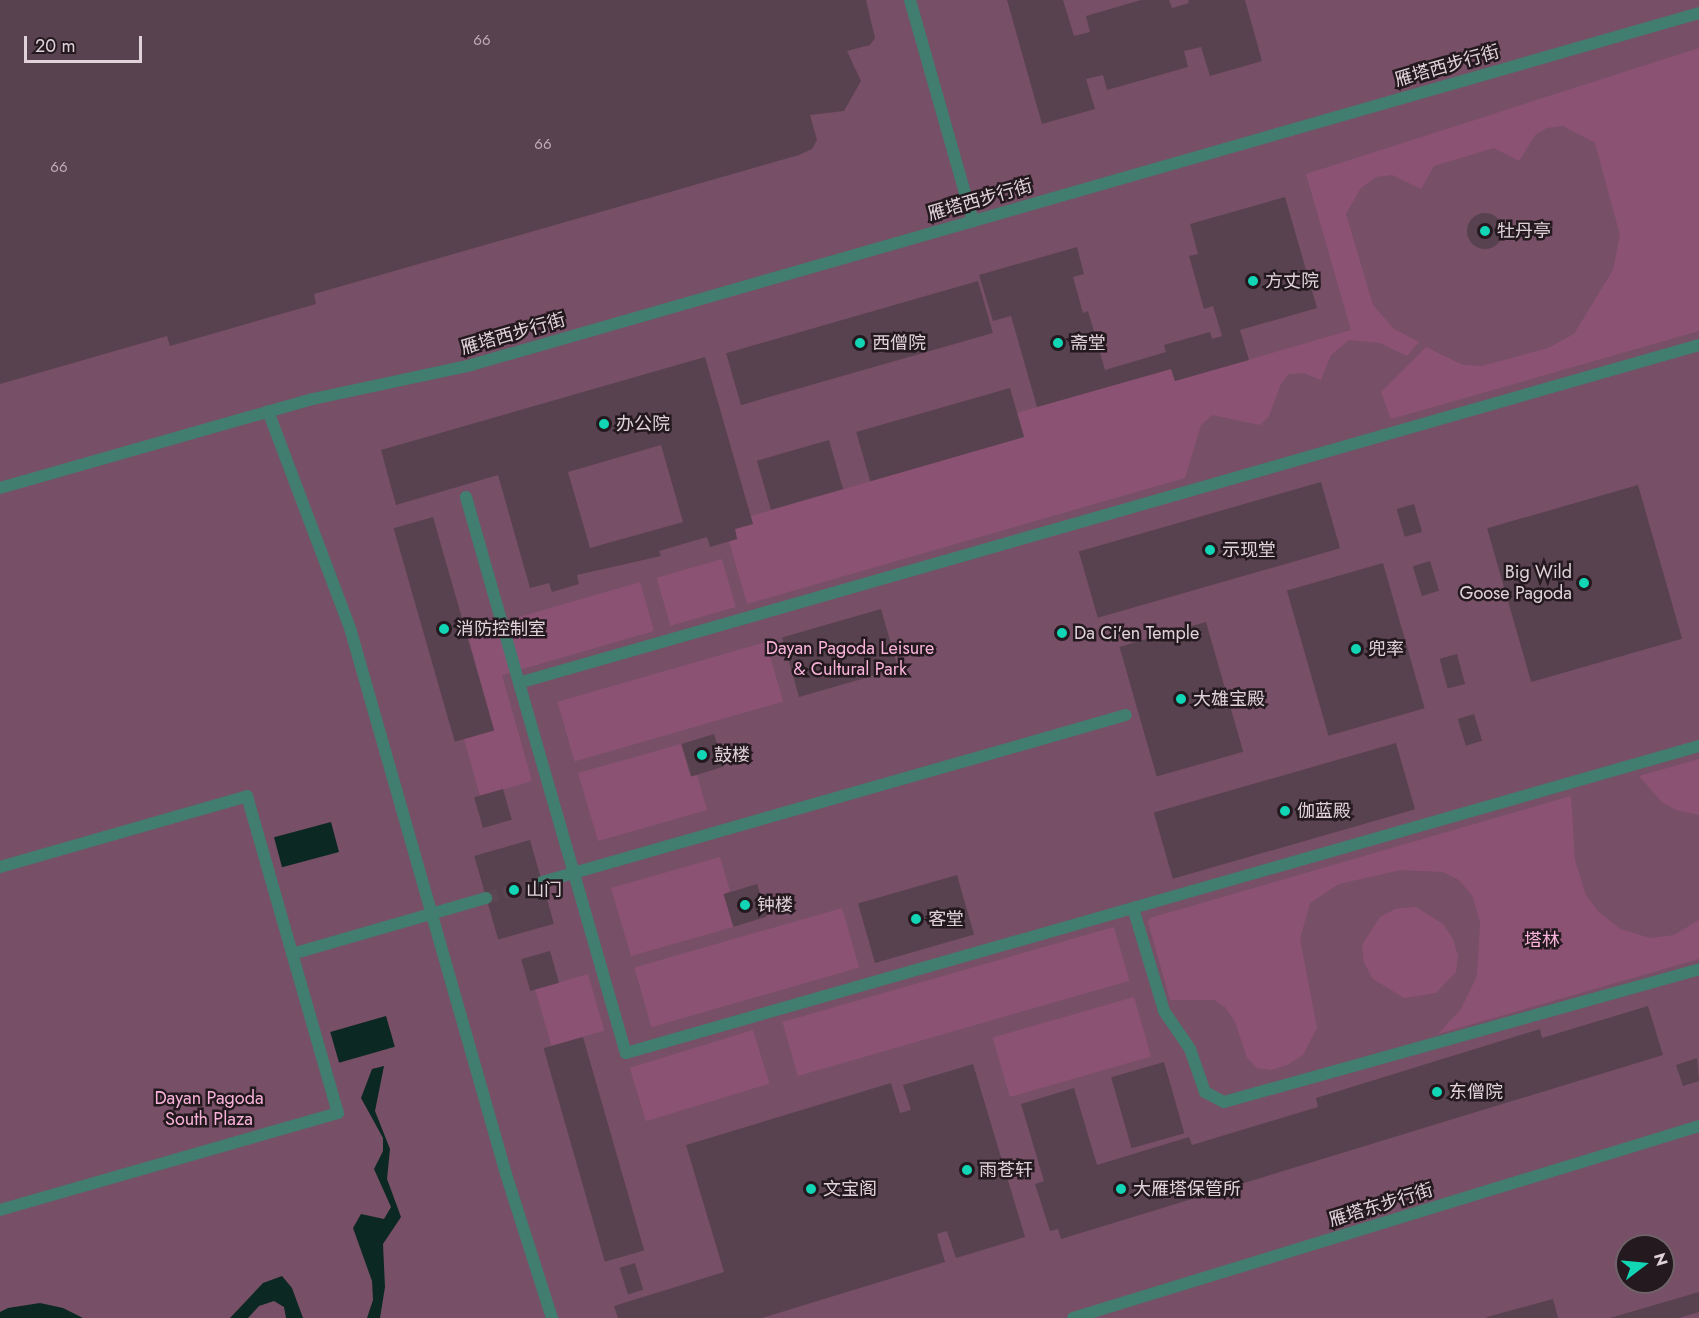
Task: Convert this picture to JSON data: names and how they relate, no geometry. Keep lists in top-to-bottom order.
{
  "streets": {
    "street": ["雁塔西步行街", "雁塔东步行街"]
  },
  "parks": ["Dayan Pagoda Leisure & Cultural Park", "塔林", "Dayan Pagoda South Plaza"],
  "places": [
    "牡丹亭",
    "方丈院",
    "西僧院",
    "斋堂",
    "办公院",
    "示现堂",
    "Big Wild Goose Pagoda",
    "消防控制室",
    "Da Ci'en Temple",
    "兜率",
    "大雄宝殿",
    "鼓楼",
    "伽蓝殿",
    "山门",
    "钟楼",
    "客堂",
    "东僧院",
    "雨苍轩",
    "文宝阁",
    "大雁塔保管所"
  ],
  "house_numbers": ["66", "66", "66"],
  "scale_bar": "20 m",
  "north": "right"
}
